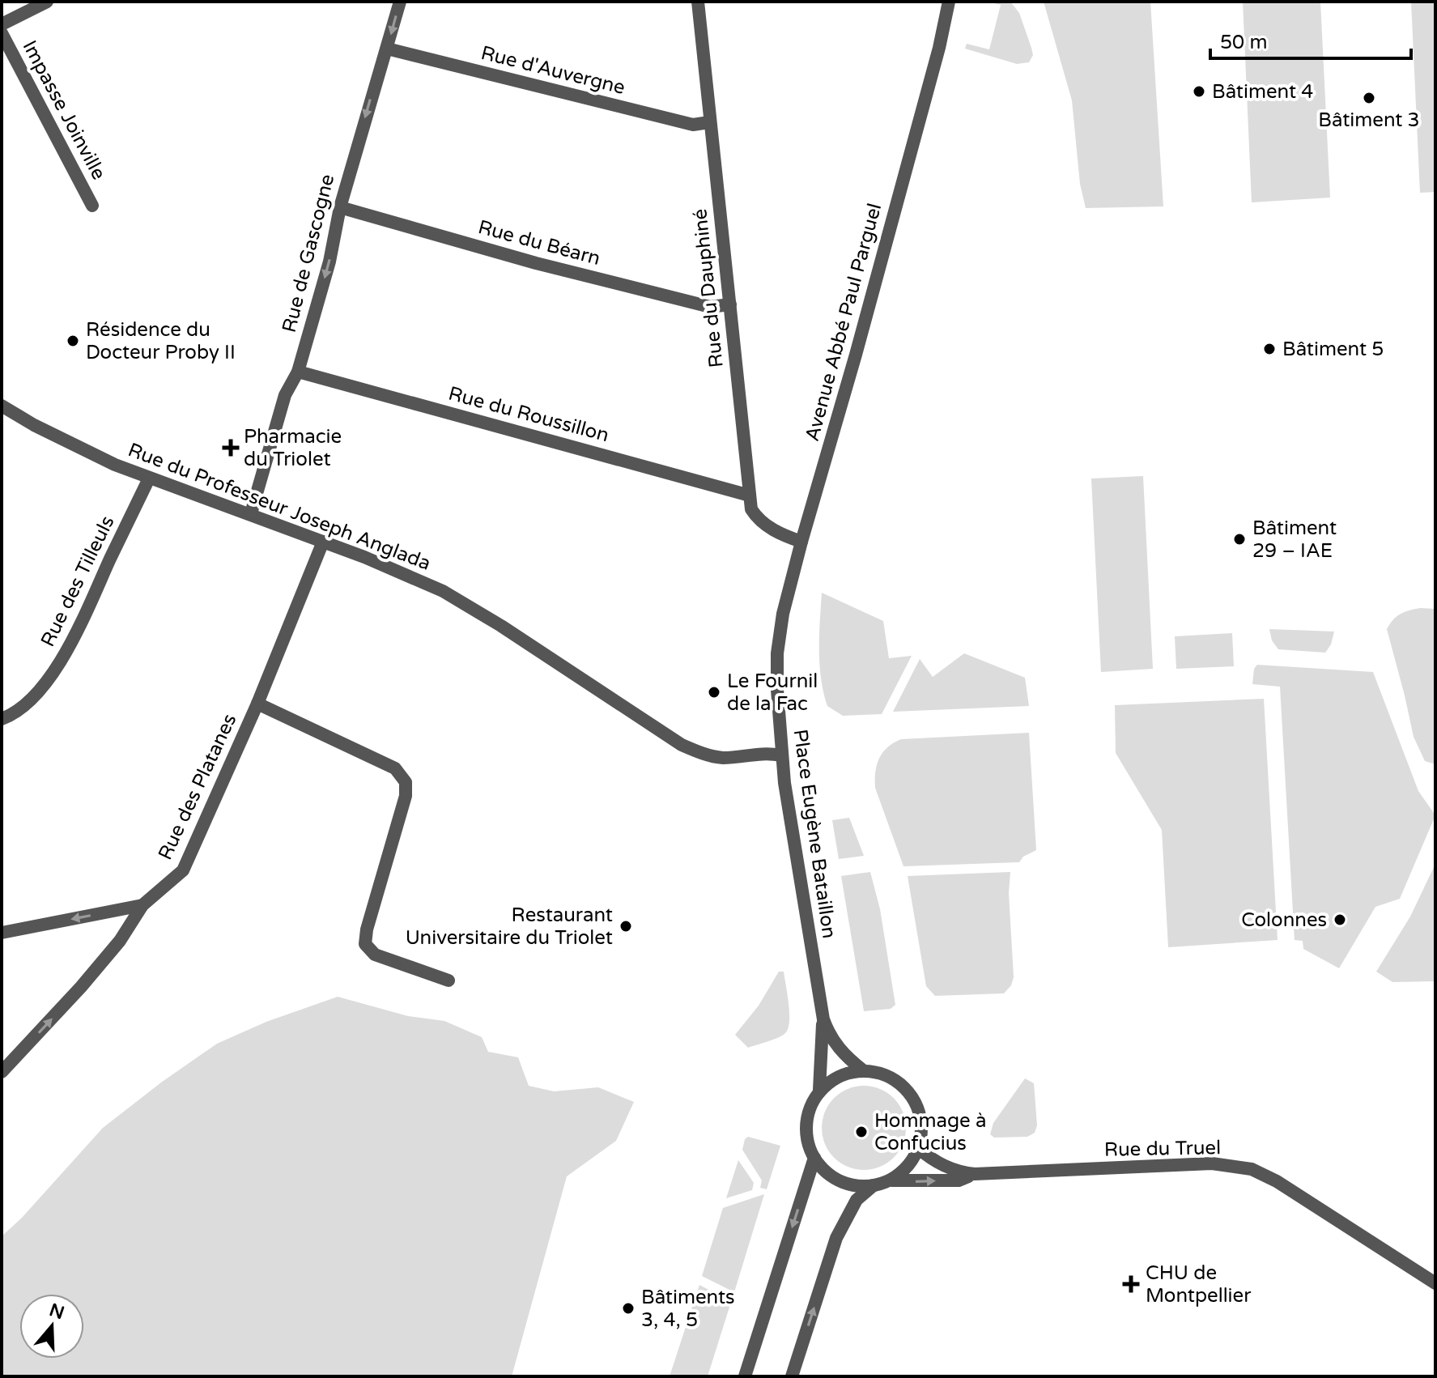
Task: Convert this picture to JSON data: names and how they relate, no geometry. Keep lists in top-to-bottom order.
{
  "streets": {
    "street": [
      "Rue d'Auvergne",
      "Impasse Joinville",
      "Rue du Béarn",
      "Rue de Gascogne",
      "Rue du Dauphiné",
      "Avenue Abbé Paul Parguel",
      "Rue du Roussillon",
      "Rue du Professeur Joseph Anglada",
      "Rue des Tilleuls",
      "Rue des Platanes",
      "Place Eugène Bataillon",
      "Rue du Truel"
    ]
  },
  "crossings": [
    ["Rue d'Auvergne", "Rue de Gascogne"],
    ["Rue d'Auvergne", "Rue du Dauphiné"],
    ["Rue du Béarn", "Rue de Gascogne"],
    ["Rue du Béarn", "Rue du Dauphiné"],
    ["Rue de Gascogne", "Rue du Roussillon"],
    ["Rue de Gascogne", "Rue du Professeur Joseph Anglada"],
    ["Rue du Dauphiné", "Avenue Abbé Paul Parguel"],
    ["Rue du Dauphiné", "Rue du Roussillon"],
    ["Avenue Abbé Paul Parguel", "Place Eugène Bataillon"],
    ["Rue du Professeur Joseph Anglada", "Rue des Tilleuls"],
    ["Rue du Professeur Joseph Anglada", "Rue des Platanes"],
    ["Rue du Professeur Joseph Anglada", "Place Eugène Bataillon"],
    ["Place Eugène Bataillon", "Rue du Truel"]
  ],
  "one_way": ["Rue de Gascogne"],
  "places": {
    "other": [
      "Bâtiment 4",
      "Bâtiment 3",
      "Résidence du Docteur Proby II",
      "Bâtiment 5",
      "Bâtiment 29 – IAE",
      "Le Fournil de la Fac",
      "Colonnes",
      "Restaurant Universitaire du Triolet",
      "Hommage à Confucius",
      "Bâtiments 3, 4, 5"
    ],
    "health": ["Pharmacie du Triolet", "CHU de Montpellier"]
  },
  "scale_bar": "50 m",
  "north": "top"
}
